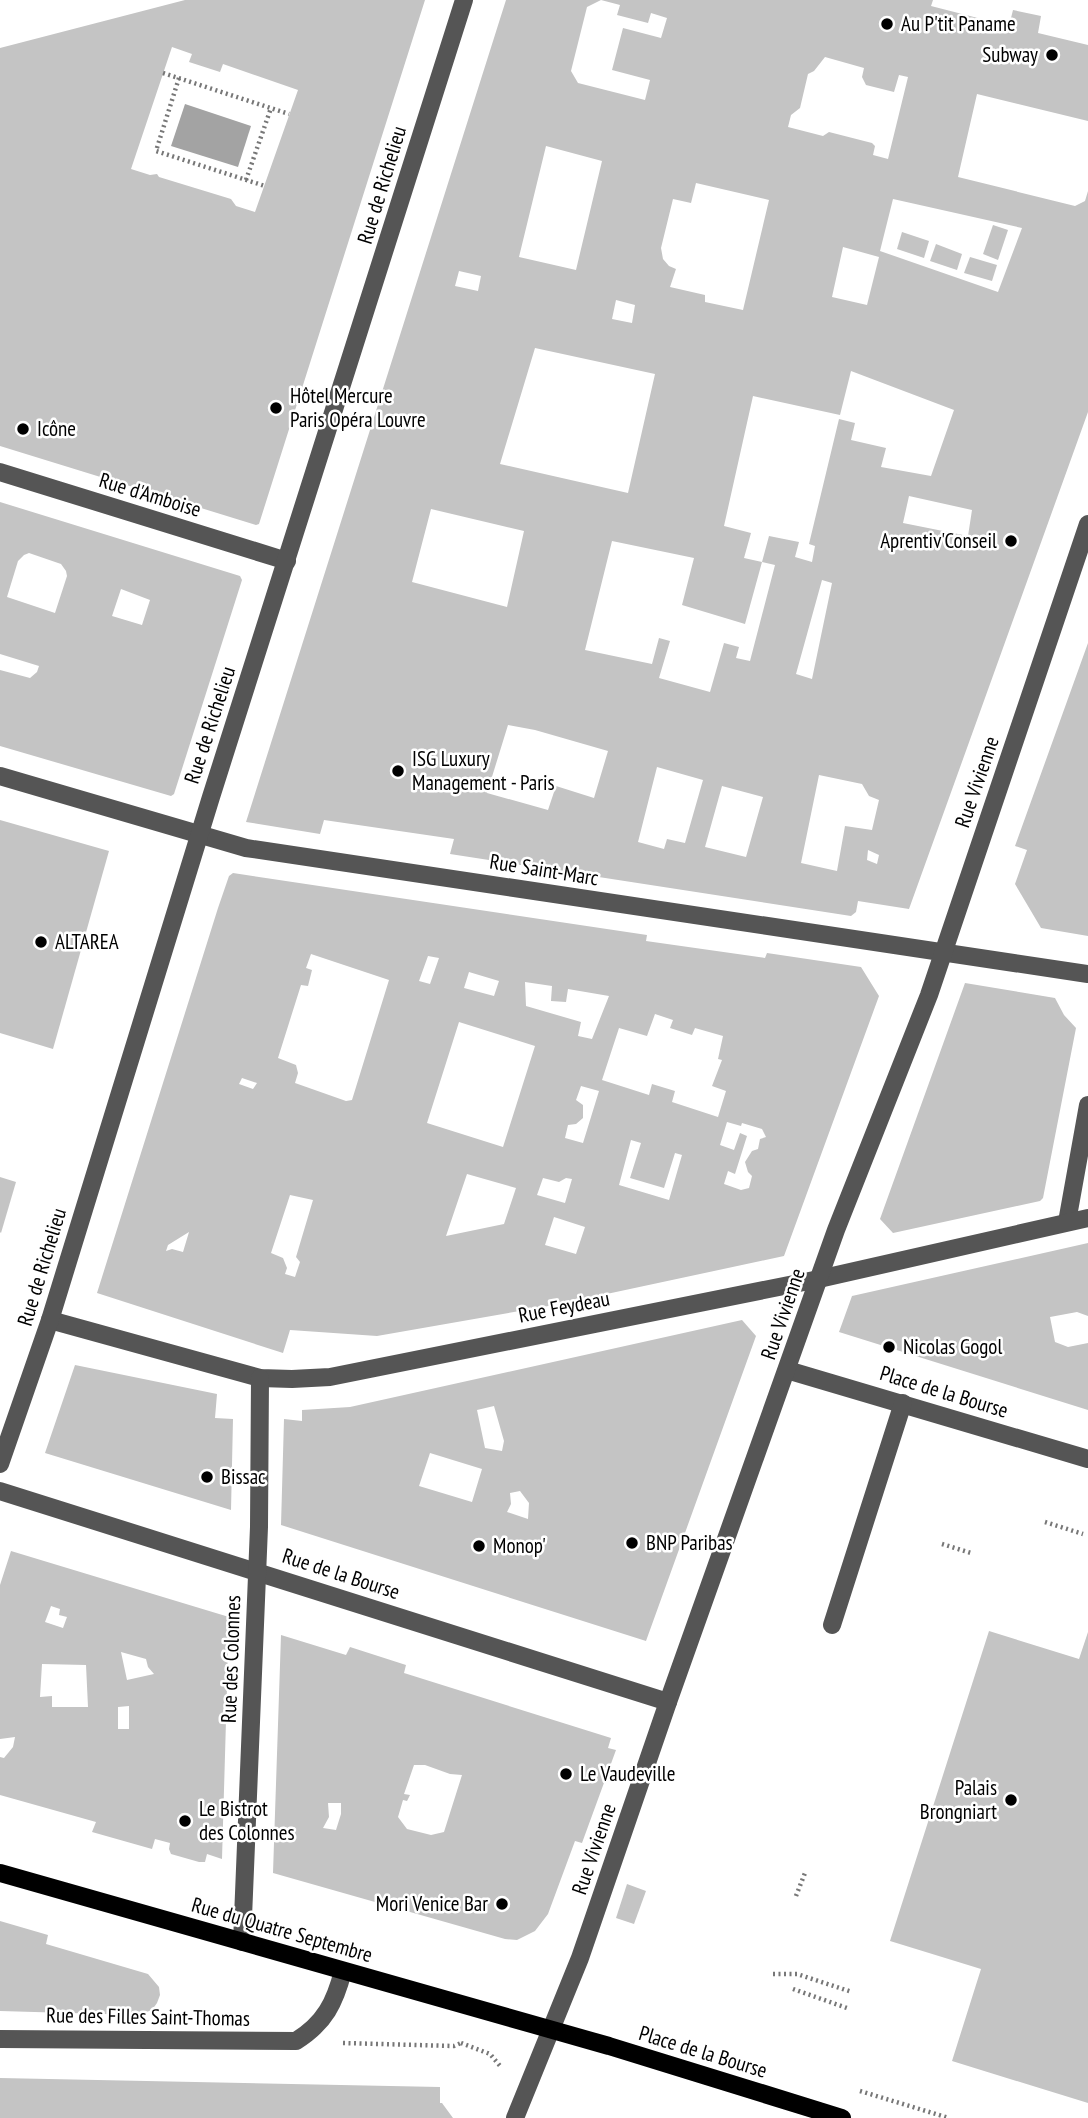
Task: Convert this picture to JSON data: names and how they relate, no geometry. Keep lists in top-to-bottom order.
{
  "streets": {
    "main road": ["Place de la Bourse", "Rue du Quatre Septembre"],
    "street": [
      "Rue de Richelieu",
      "Rue d'Amboise",
      "Rue Vivienne",
      "Rue Saint-Marc",
      "Rue Feydeau",
      "Rue de la Bourse",
      "Rue des Colonnes",
      "Rue des Filles Saint-Thomas"
    ]
  },
  "crossings": [
    ["Rue de Richelieu", "Rue d'Amboise"],
    ["Rue de Richelieu", "Rue Saint-Marc"],
    ["Rue de Richelieu", "Rue Feydeau"],
    ["Rue Vivienne", "Rue Saint-Marc"],
    ["Rue Vivienne", "Rue Feydeau"],
    ["Rue Vivienne", "Place de la Bourse"],
    ["Rue Vivienne", "Rue de la Bourse"],
    ["Rue Vivienne", "Rue du Quatre Septembre"],
    ["Rue Feydeau", "Rue des Colonnes"],
    ["Place de la Bourse", "Rue du Quatre Septembre"],
    ["Rue de la Bourse", "Rue des Colonnes"],
    ["Rue des Colonnes", "Rue du Quatre Septembre"]
  ],
  "places": [
    "Au P'tit Paname",
    "Subway",
    "Hôtel Mercure Paris Opéra Louvre",
    "Icône",
    "Aprentiv'Conseil",
    "ISG Luxury Management - Paris",
    "ALTAREA",
    "Nicolas Gogol",
    "Bissac",
    "BNP Paribas",
    "Monop'",
    "Le Vaudeville",
    "Palais Brongniart",
    "Le Bistrot des Colonnes",
    "Mori Venice Bar"
  ]
}
